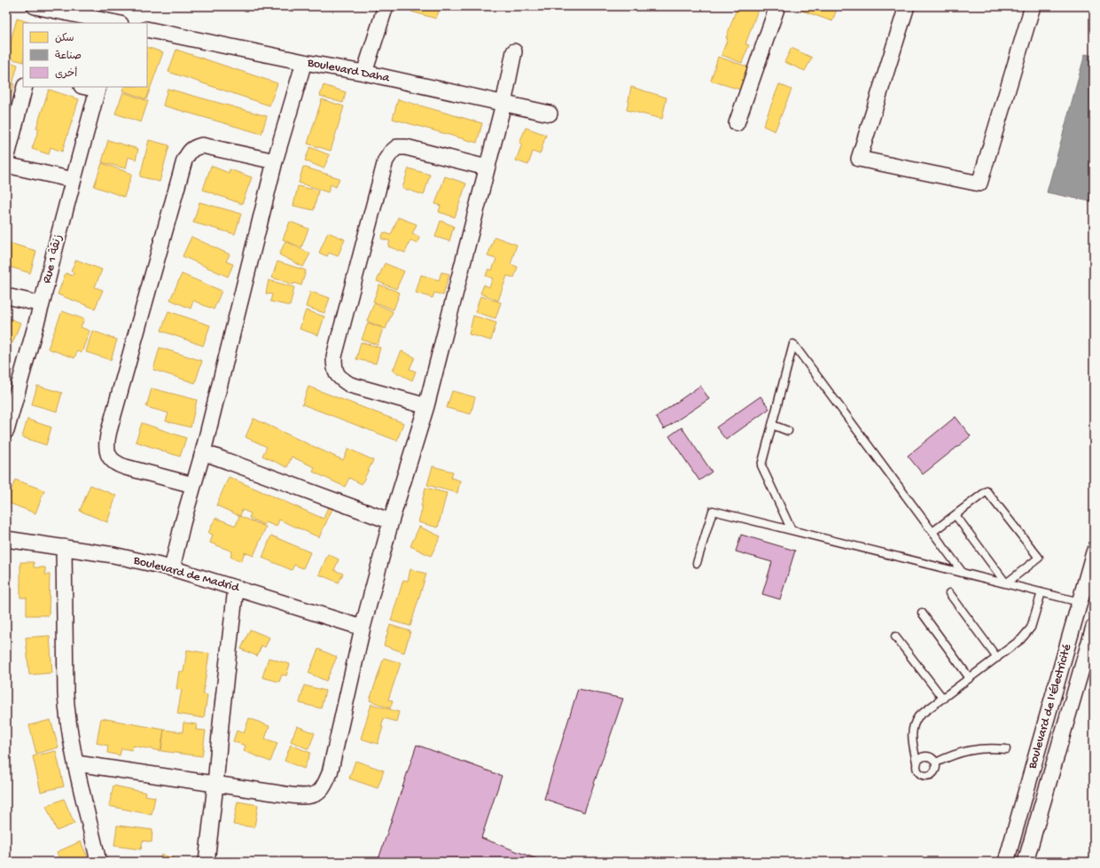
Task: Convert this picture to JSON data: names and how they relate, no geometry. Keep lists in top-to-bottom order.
{
  "streets": {
    "street": [
      "Boulevard Daha",
      "Rue 1 زنقة",
      "Boulevard de Madrid",
      "Boulevard de l'Électricité"
    ]
  },
  "legend": ["سكن", "صناعة", "أخرى"]
}
